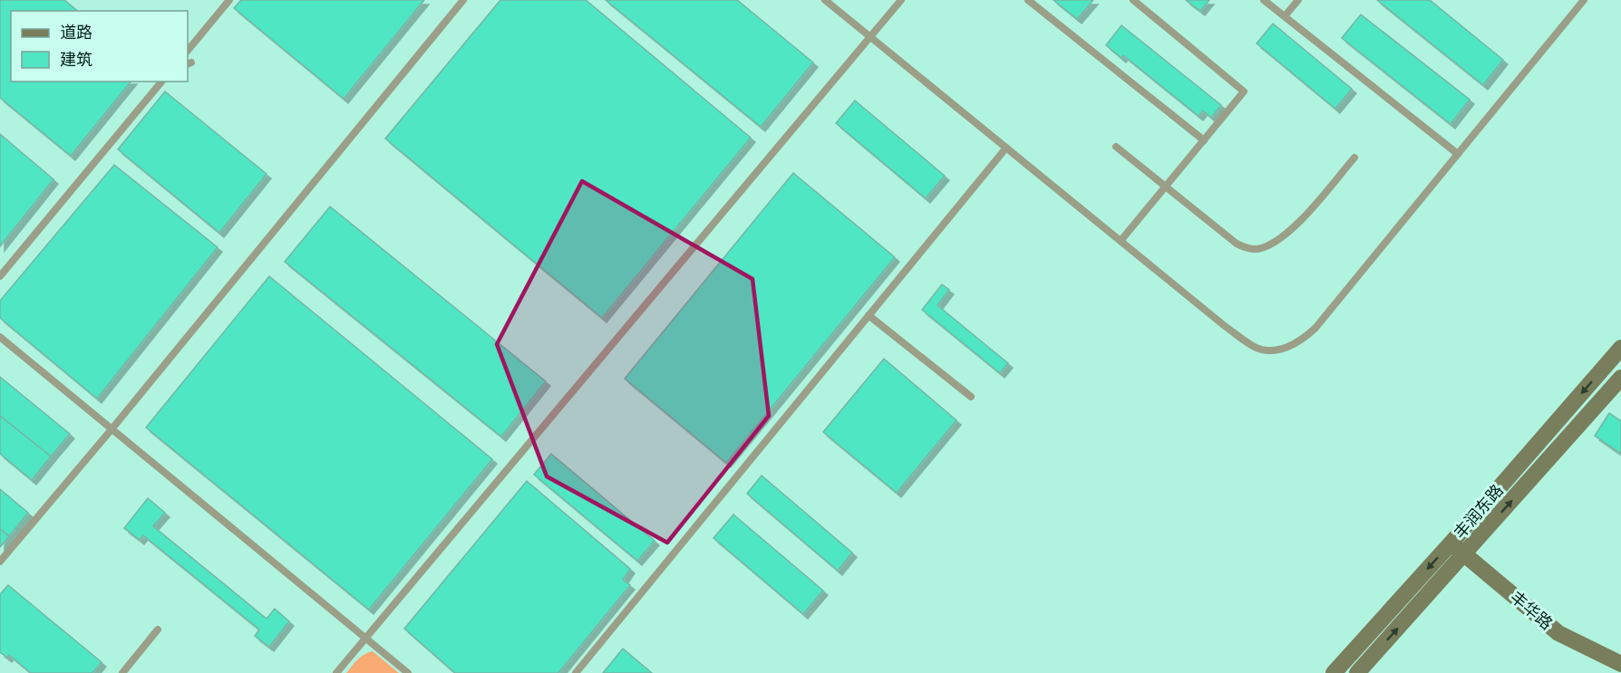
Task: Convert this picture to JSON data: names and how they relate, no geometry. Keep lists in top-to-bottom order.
{
  "streets": {
    "street": ["丰润东路", "丰华路"]
  },
  "crossings": [
    ["丰润东路", "丰华路"]
  ],
  "legend": ["道路", "建筑"]
}
